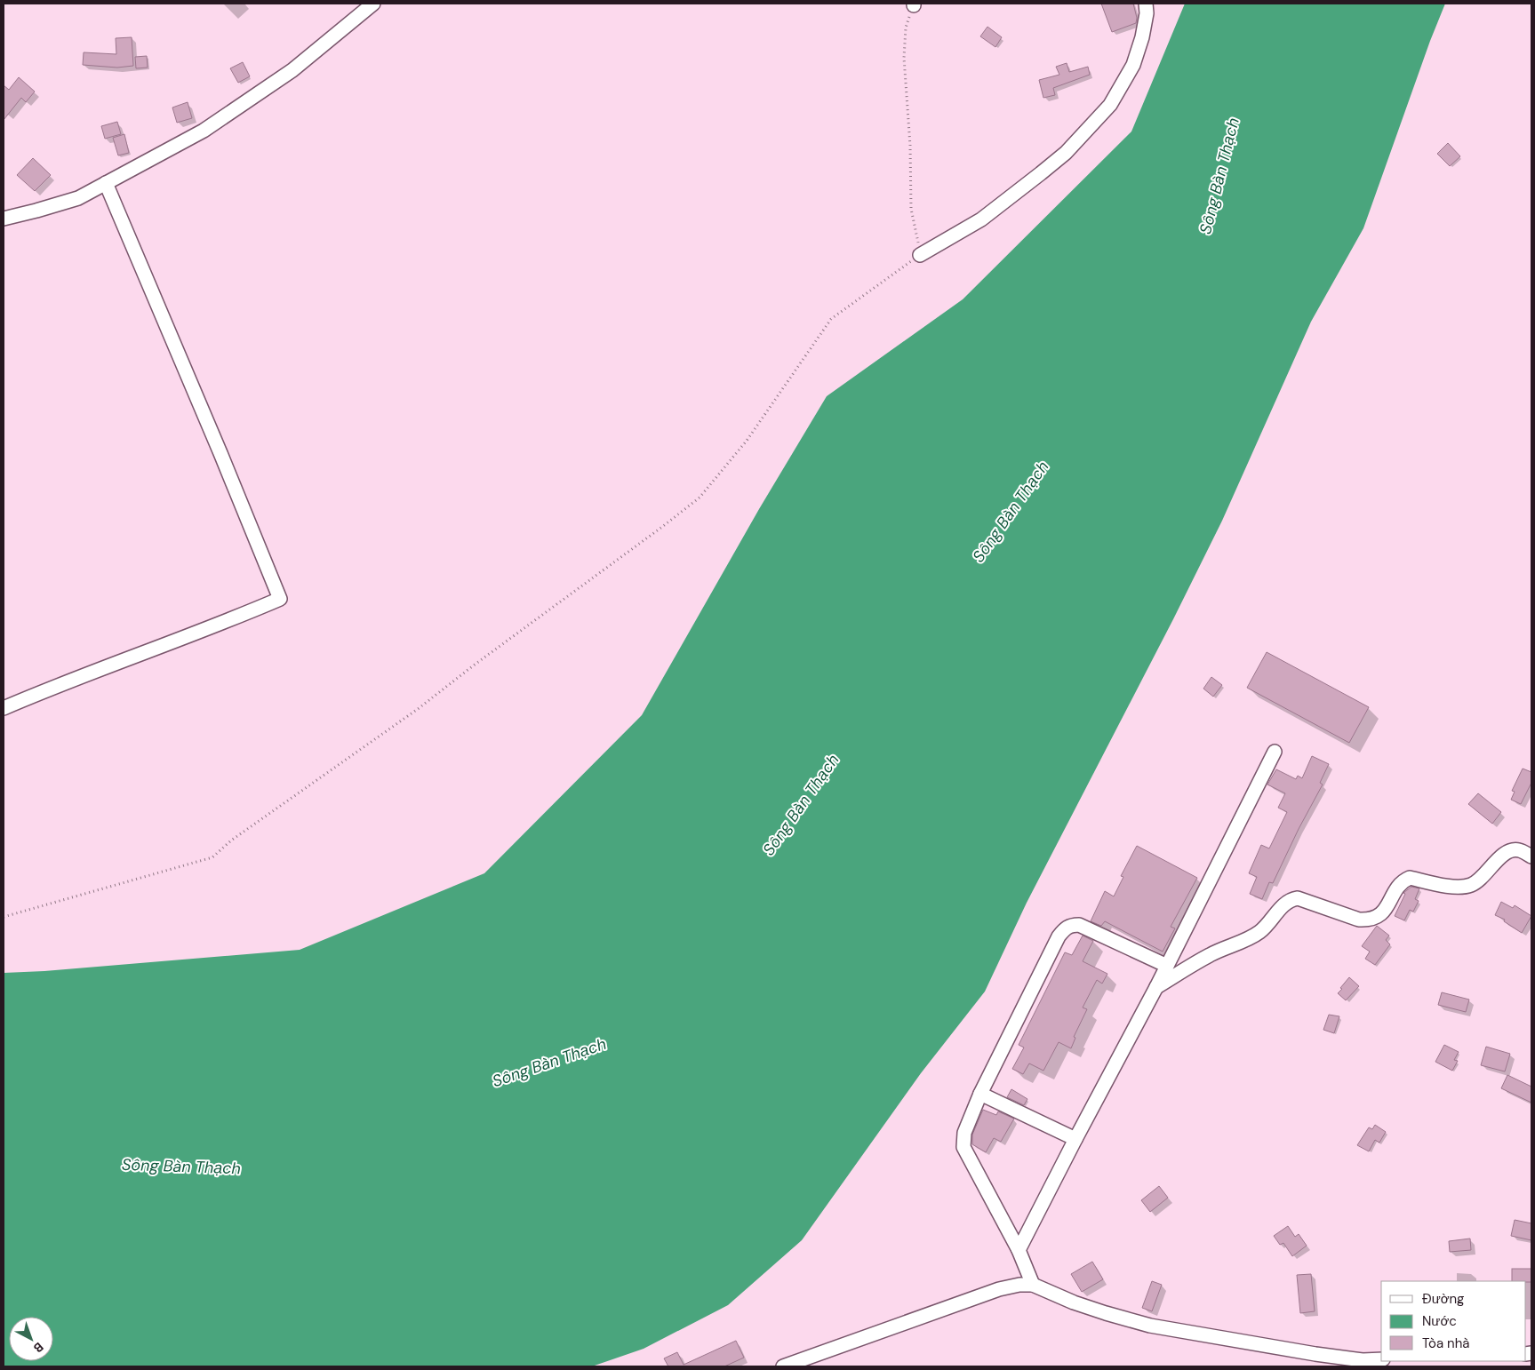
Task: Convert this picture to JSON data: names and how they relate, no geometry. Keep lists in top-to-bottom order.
{
  "water": ["Sông Bàn Thạch"],
  "legend": ["Đường", "Nước", "Tòa nhà"],
  "north": "bottom right"
}
